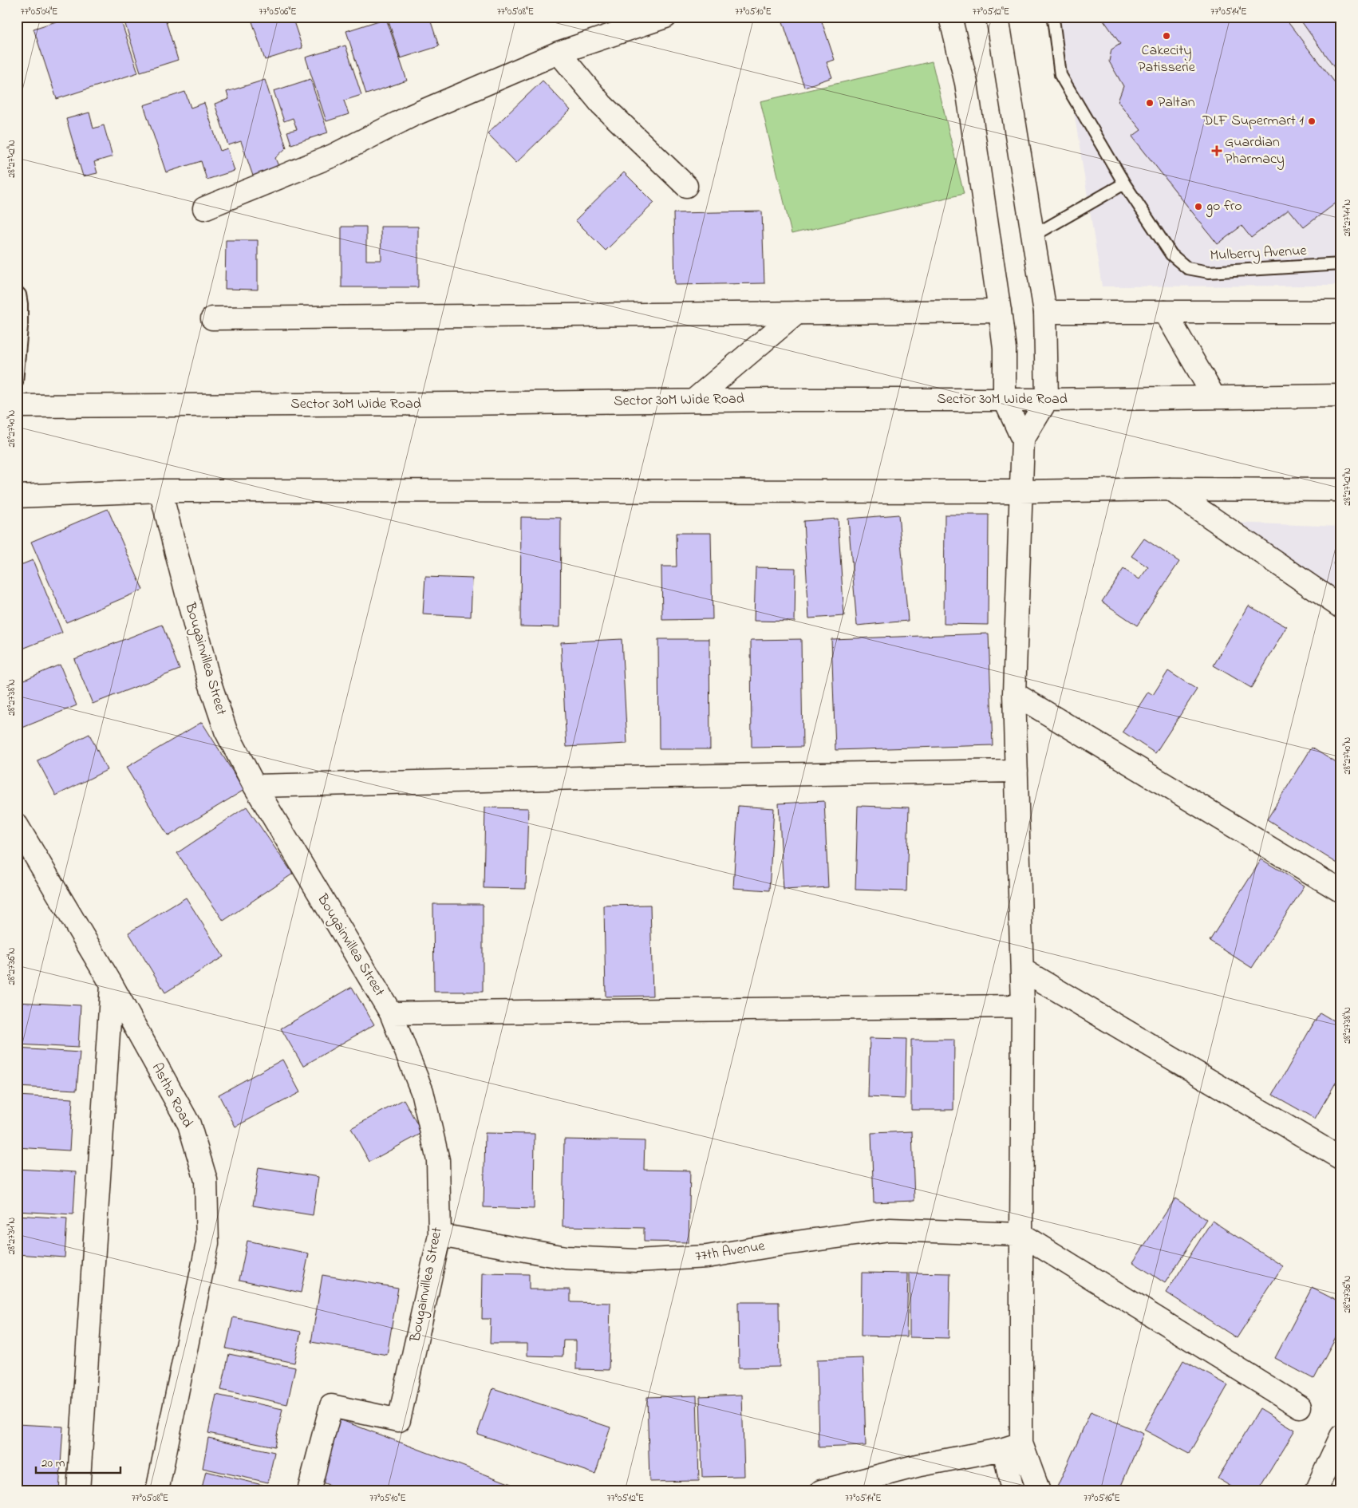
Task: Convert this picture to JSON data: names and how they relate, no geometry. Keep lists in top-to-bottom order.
{
  "streets": {
    "street": [
      "Sector 30M Wide Road",
      "Bougainvillea Street",
      "Astha Road",
      "77th Avenue"
    ],
    "lane": ["Mulberry Avenue"]
  },
  "crossings": [
    ["Bougainvillea Street", "77th Avenue"]
  ],
  "places": {
    "other": [
      "Cakecity Patisserie",
      "Paltan",
      "DLF Supermart 1",
      "go fro"
    ],
    "health": ["Guardian Pharmacy"]
  },
  "scale_bar": "20 m",
  "coordinates": [
    "77°05'04\"E",
    "77°05'06\"E",
    "77°05'08\"E",
    "77°05'10\"E",
    "77°05'12\"E",
    "77°05'14\"E",
    "28°27'42\"N",
    "28°27'44\"N",
    "28°27'40\"N",
    "28°27'38\"N",
    "28°27'36\"N",
    "28°27'34\"N",
    "77°05'16\"E"
  ]
}
